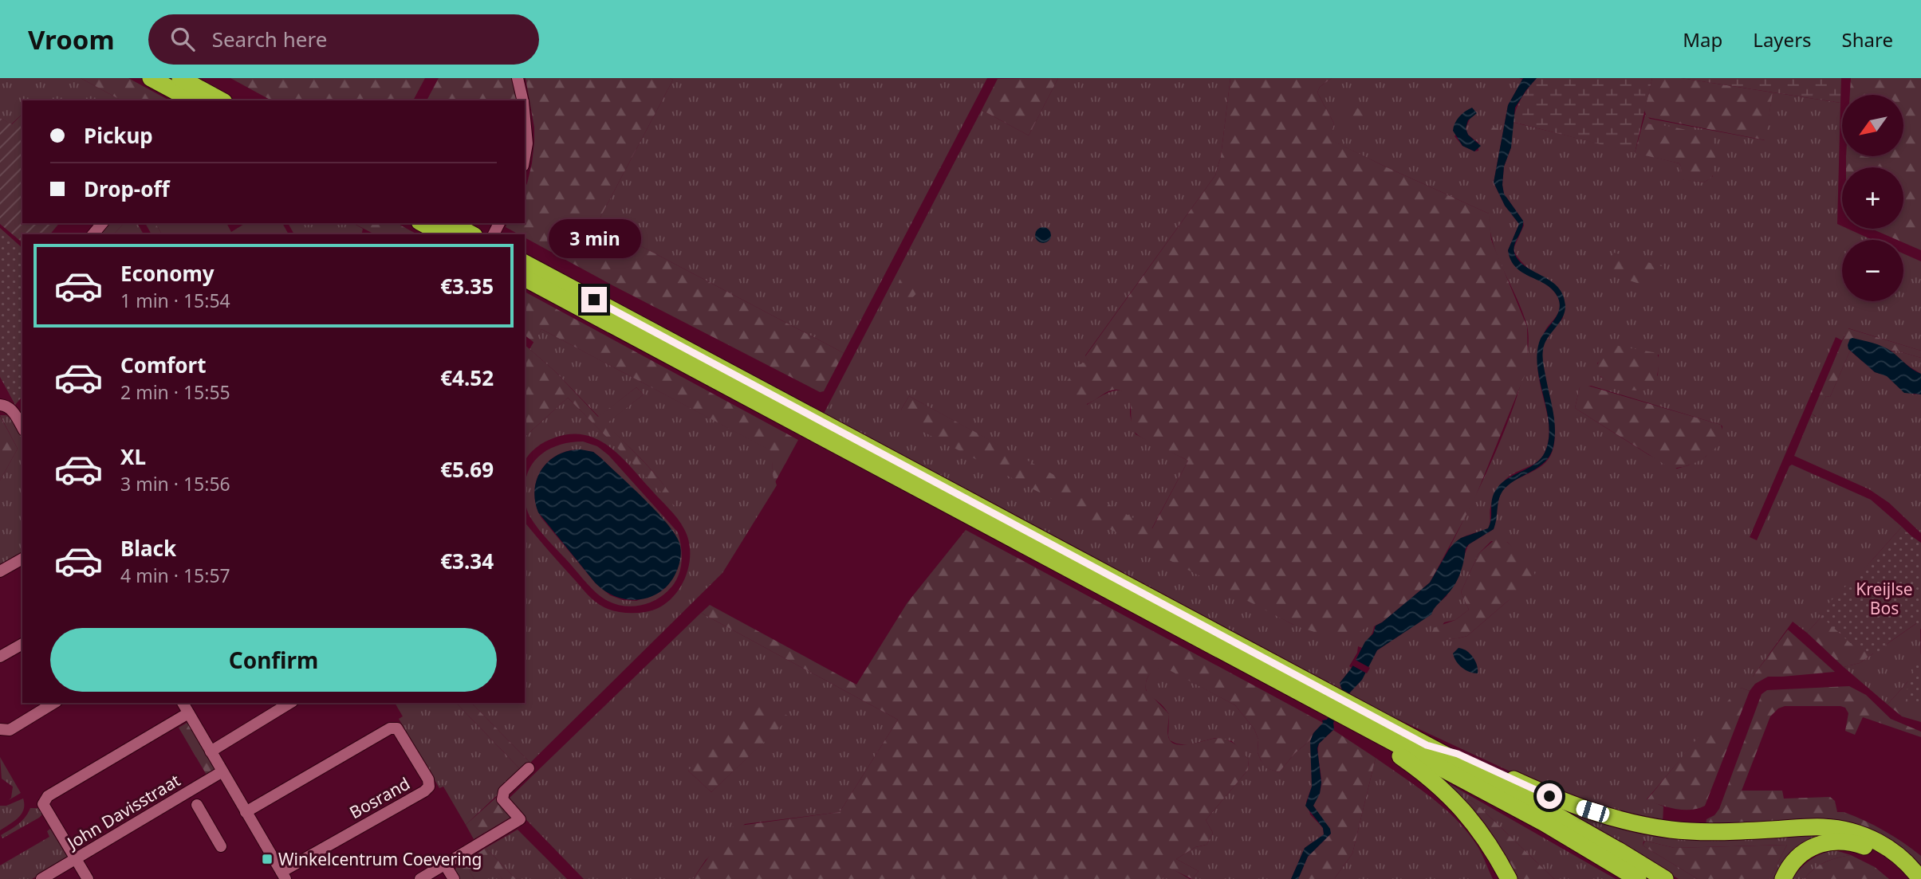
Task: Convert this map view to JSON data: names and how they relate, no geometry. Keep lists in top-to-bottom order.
{
  "streets": {
    "street": ["Bosrand", "John Davisstraat"]
  },
  "crossings": [
    ["Bosrand", "John Davisstraat"]
  ],
  "parks": ["Kreijlse Bos"],
  "places": {
    "transit": ["Winkelcentrum Coevering"]
  },
  "north": "bottom left",
  "page": {
    "header": "Vroom",
    "search": "Search here",
    "nav": ["Map", "Layers", "Share"],
    "map_buttons": ["+", "−"],
    "banner": ["Pickup", "Drop-off"],
    "bubble": "3 min",
    "list": [
      {
        "name": "Economy",
        "note": "1 min · 15:54",
        "value": "€3.35"
      },
      {
        "name": "Comfort",
        "note": "2 min · 15:55",
        "value": "€4.52"
      },
      {
        "name": "XL",
        "note": "3 min · 15:56",
        "value": "€5.69"
      },
      {
        "name": "Black",
        "note": "4 min · 15:57",
        "value": "€3.34"
      }
    ],
    "buttons": "Confirm"
  }
}
